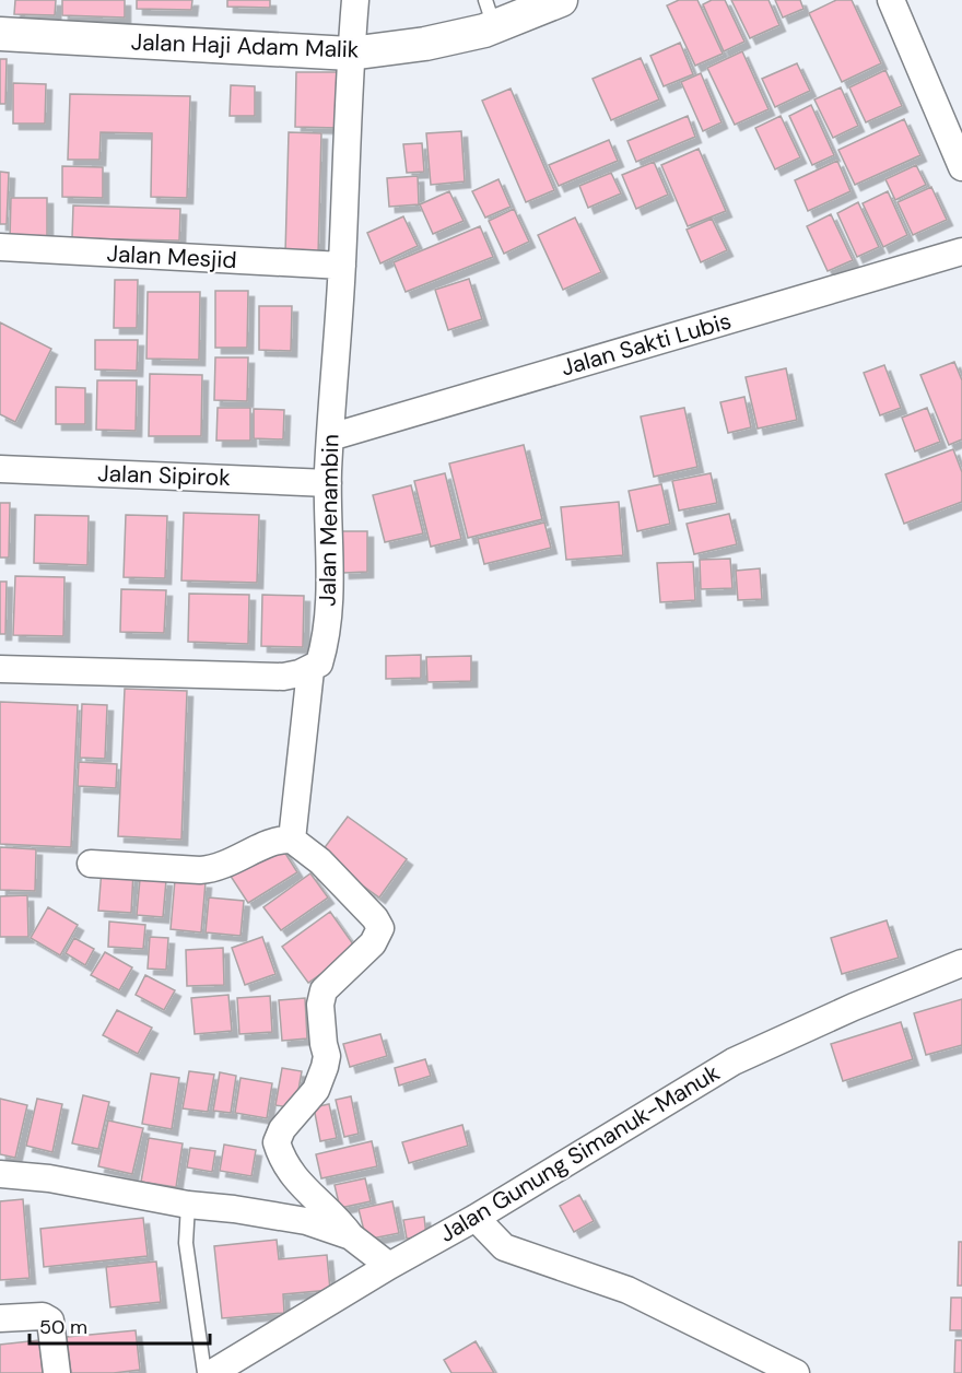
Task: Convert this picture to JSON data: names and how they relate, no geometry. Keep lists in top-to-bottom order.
{
  "streets": {
    "street": [
      "Jalan Haji Adam Malik",
      "Jalan Mesjid",
      "Jalan Sakti Lubis",
      "Jalan Sipirok",
      "Jalan Menambin",
      "Jalan Gunung Simanuk-Manuk"
    ]
  },
  "crossings": [
    ["Jalan Haji Adam Malik", "Jalan Menambin"],
    ["Jalan Mesjid", "Jalan Menambin"],
    ["Jalan Sakti Lubis", "Jalan Menambin"],
    ["Jalan Sipirok", "Jalan Menambin"]
  ],
  "scale_bar": "50 m"
}
